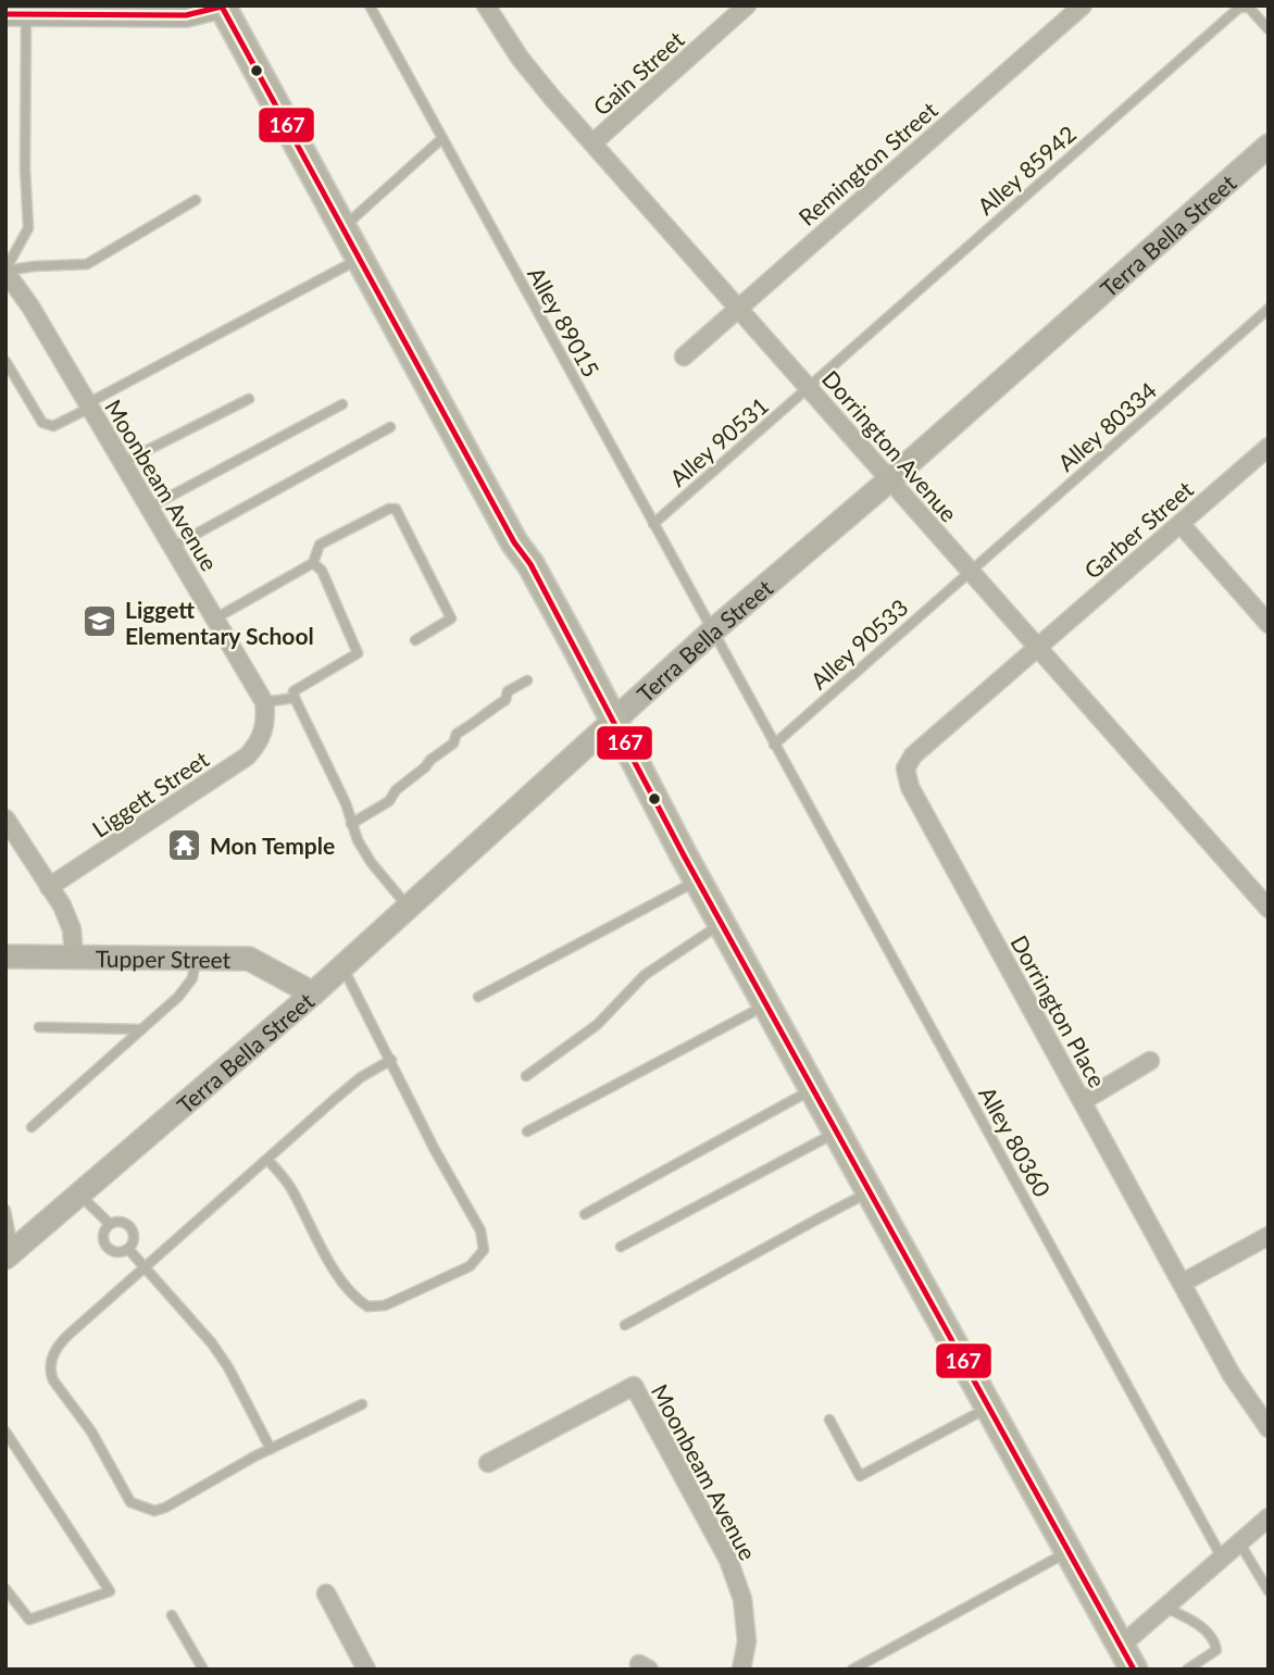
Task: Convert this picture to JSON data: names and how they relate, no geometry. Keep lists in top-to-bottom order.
{
  "streets": {
    "main road": ["Terra Bella Street", "Tupper Street"],
    "street": [
      "Gain Street",
      "Remington Street",
      "Dorrington Avenue",
      "Moonbeam Avenue",
      "Garber Street",
      "Liggett Street",
      "Dorrington Place"
    ],
    "lane": [
      "Alley 85942",
      "Alley 89015",
      "Alley 80334",
      "Alley 90531",
      "Alley 90533",
      "Alley 80360"
    ]
  },
  "crossings": [
    ["Gain Street", "Dorrington Avenue"],
    ["Remington Street", "Dorrington Avenue"],
    ["Alley 85942", "Alley 90531"],
    ["Alley 85942", "Dorrington Avenue"],
    ["Terra Bella Street", "Alley 89015"],
    ["Terra Bella Street", "Dorrington Avenue"],
    ["Terra Bella Street", "Tupper Street"],
    ["Terra Bella Street", "Alley 80360"],
    ["Alley 89015", "Alley 90531"],
    ["Alley 89015", "Alley 80360"],
    ["Alley 80334", "Dorrington Avenue"],
    ["Alley 80334", "Alley 90533"],
    ["Alley 90531", "Dorrington Avenue"],
    ["Dorrington Avenue", "Garber Street"],
    ["Dorrington Avenue", "Alley 90533"],
    ["Dorrington Avenue", "Dorrington Place"],
    ["Moonbeam Avenue", "Liggett Street"],
    ["Garber Street", "Dorrington Place"],
    ["Alley 90533", "Alley 80360"]
  ],
  "places": {
    "school or university": ["Liggett Elementary School"],
    "temple": ["Mon Temple"]
  },
  "lines": ["transit line 167"]
}
